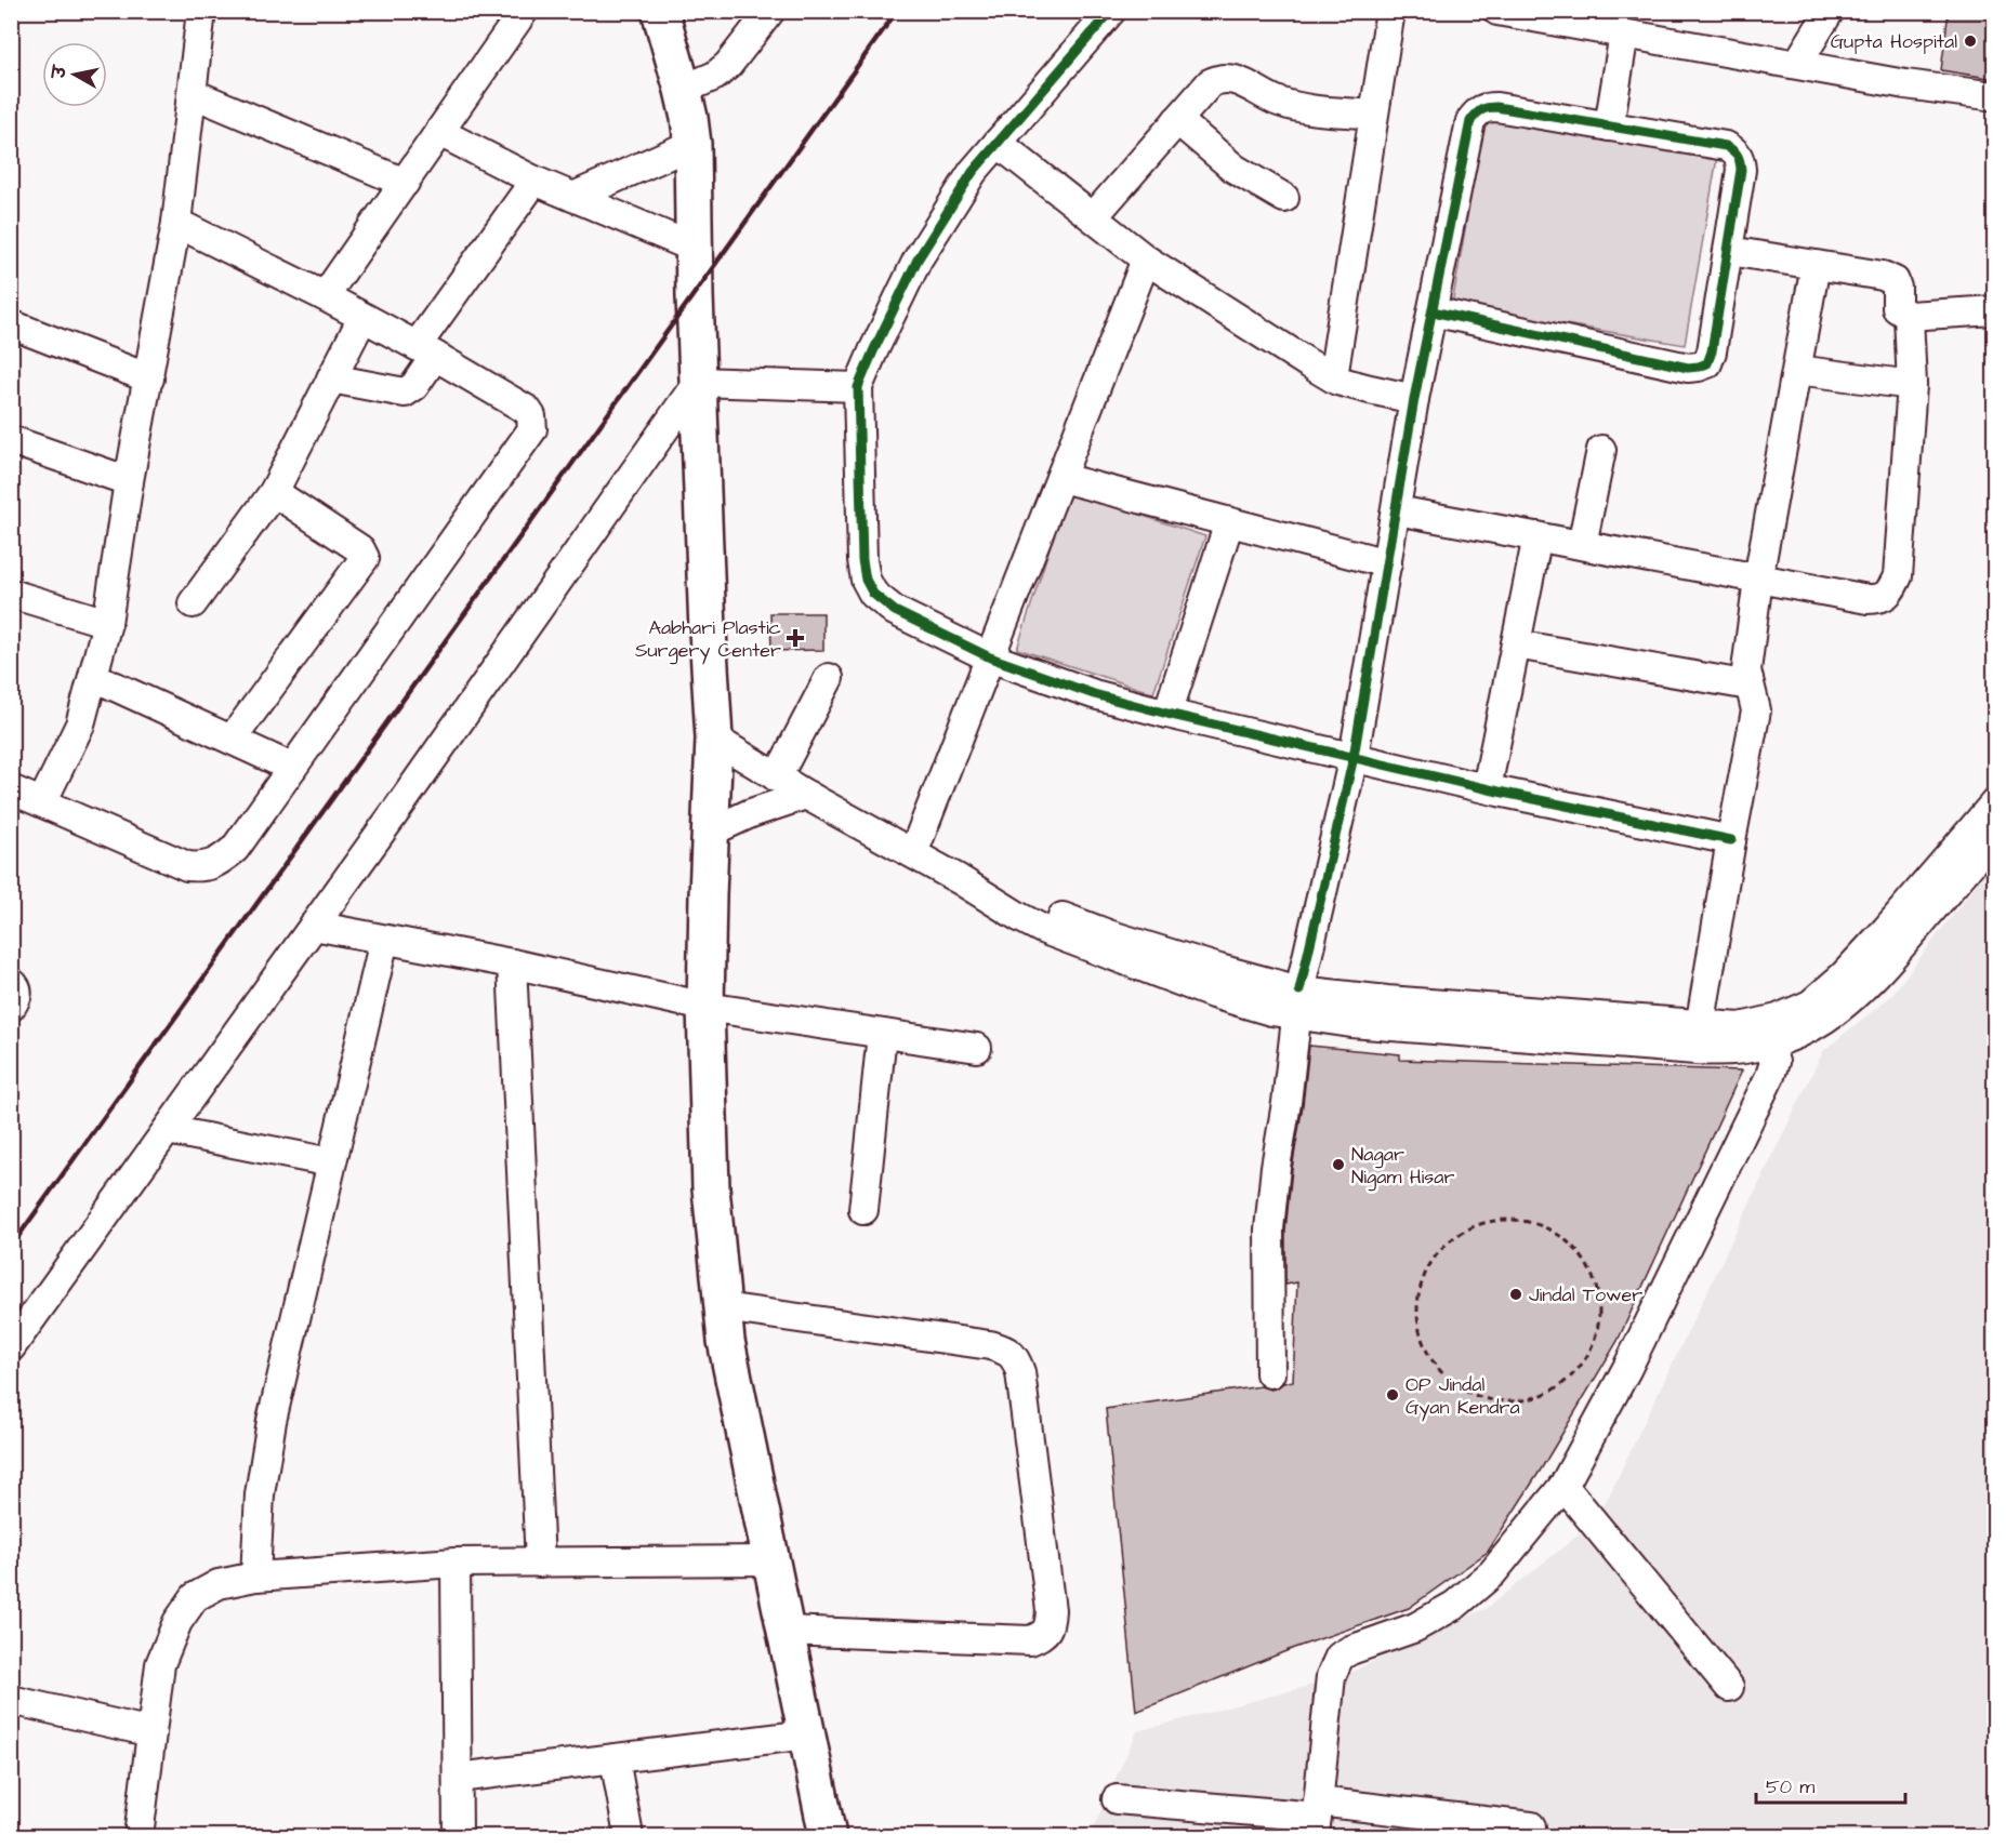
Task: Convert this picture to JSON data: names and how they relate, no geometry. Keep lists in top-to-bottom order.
{
  "places": {
    "other": [
      "Gupta Hospital",
      "Nagar Nigam Hisar",
      "Jindal Tower",
      "OP Jindal Gyan Kendra"
    ],
    "health": ["Aabhari Plastic Surgery Center"]
  },
  "scale_bar": "50 m",
  "north": "left"
}
